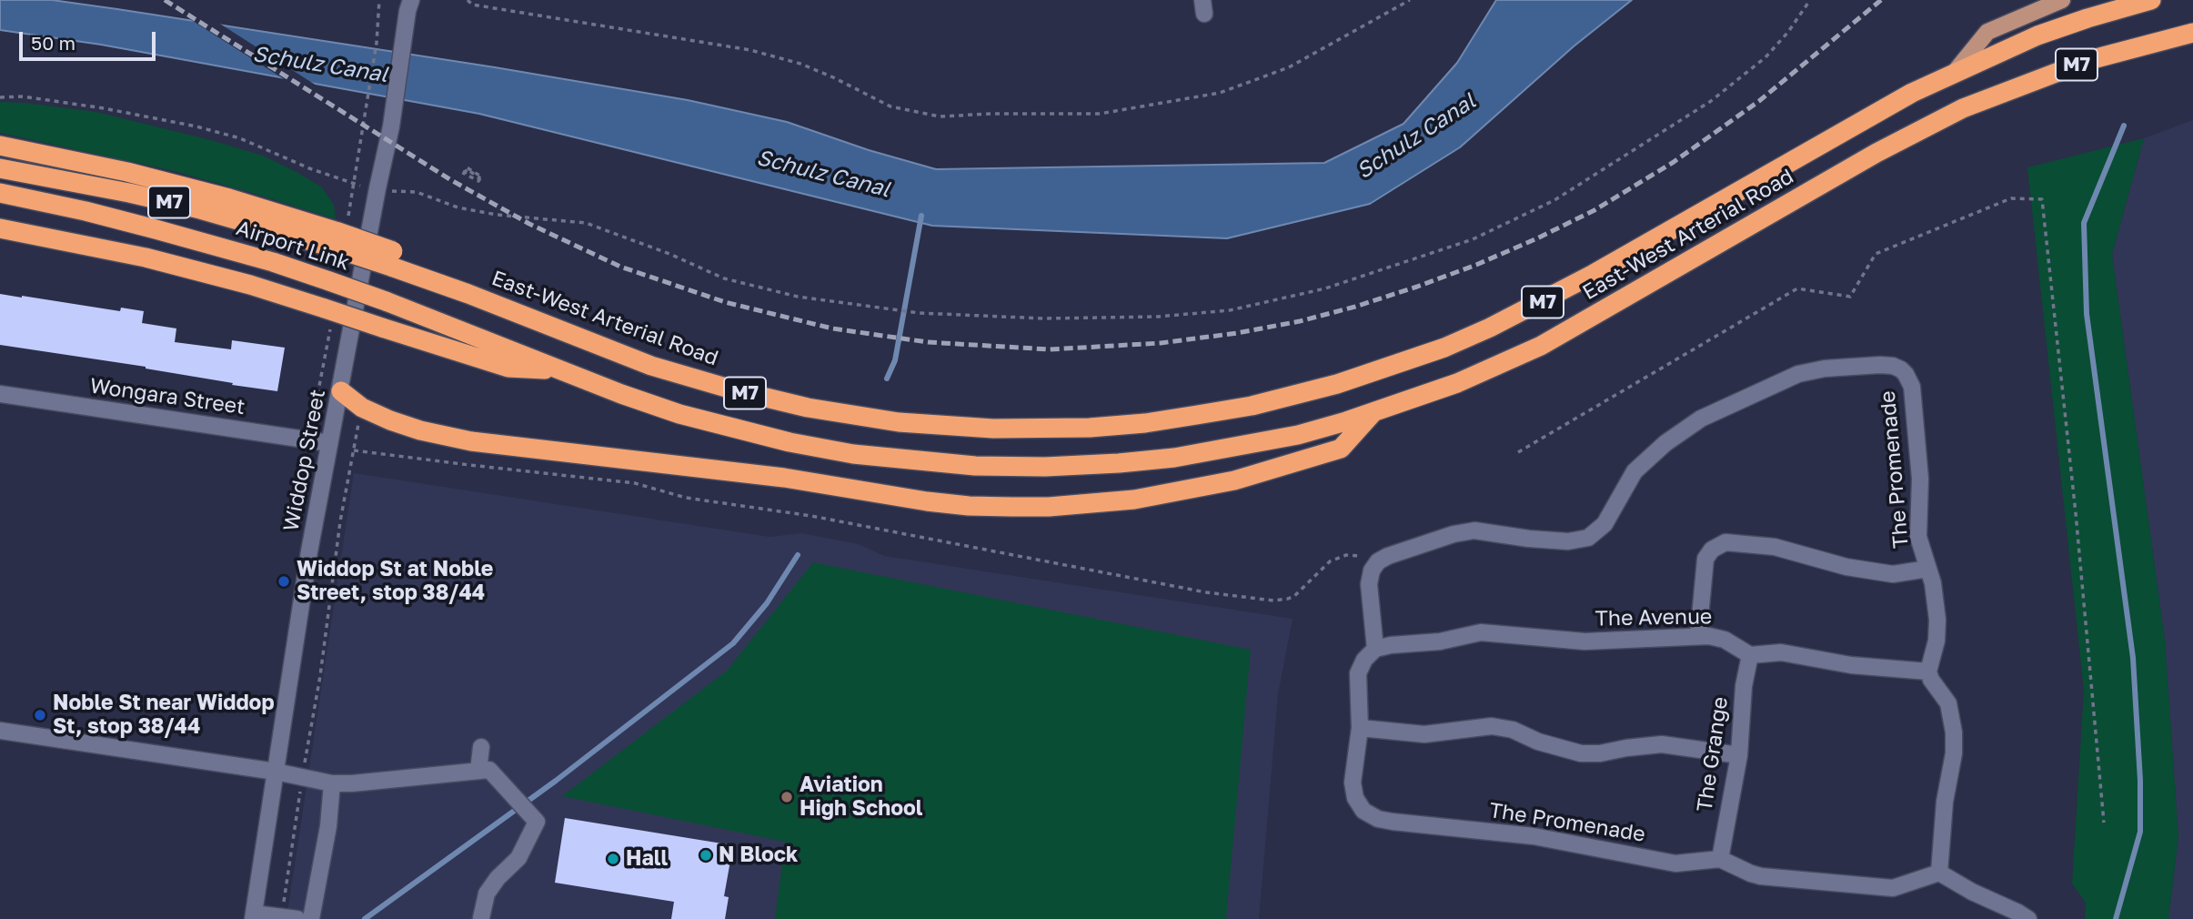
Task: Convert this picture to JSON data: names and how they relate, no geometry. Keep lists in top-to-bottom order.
{
  "streets": {
    "highway": ["M7", "East-West Arterial Road", "Airport Link"],
    "street": [
      "Wongara Street",
      "Widdop Street",
      "The Promenade",
      "The Avenue",
      "The Grange"
    ]
  },
  "crossings": [
    ["East-West Arterial Road", "Airport Link"],
    ["Wongara Street", "Widdop Street"],
    ["The Promenade", "The Avenue"],
    ["The Promenade", "The Grange"],
    ["The Avenue", "The Grange"]
  ],
  "water": ["Schulz Canal"],
  "places": [
    "Widdop St at Noble Street, stop 38/44",
    "Noble St near Widdop St, stop 38/44",
    "Aviation High School",
    "N Block",
    "Hall"
  ],
  "scale_bar": "50 m"
}
